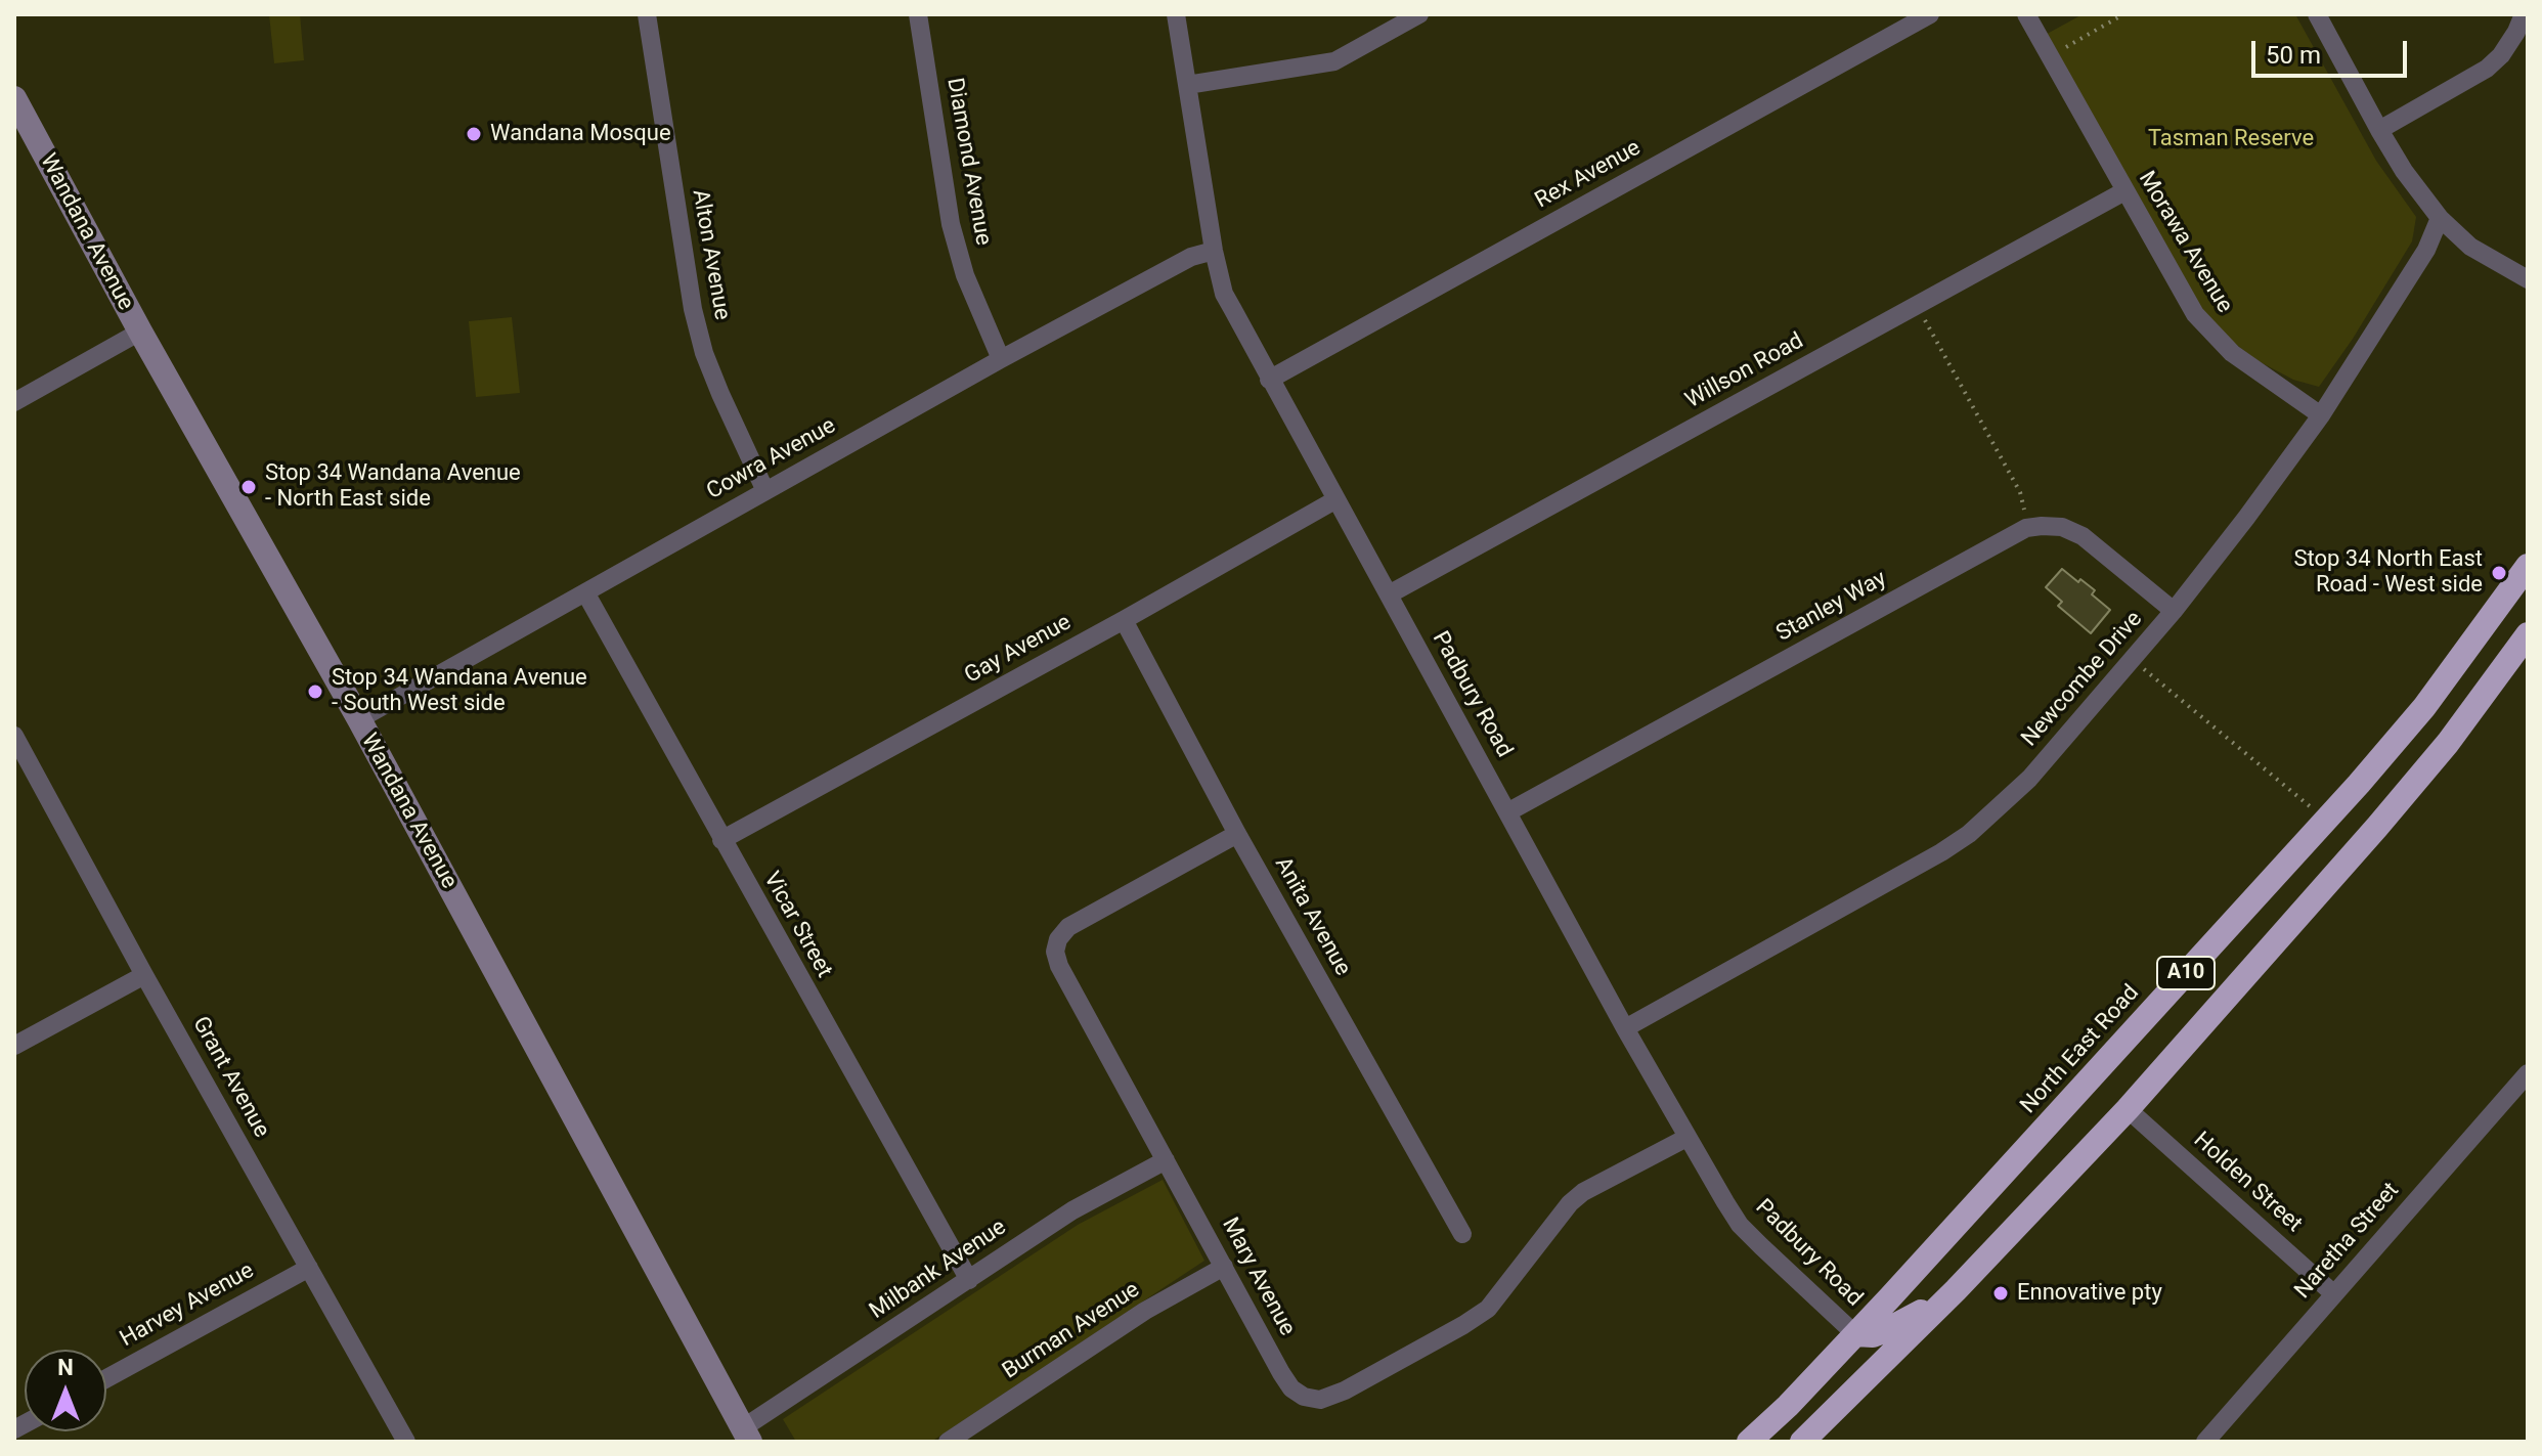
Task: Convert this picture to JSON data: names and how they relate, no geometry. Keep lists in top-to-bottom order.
{
  "streets": {
    "highway": ["A10", "North East Road"],
    "street": [
      "Diamond Avenue",
      "Rex Avenue",
      "Wandana Avenue",
      "Morawa Avenue",
      "Alton Avenue",
      "Willson Road",
      "Cowra Avenue",
      "Stanley Way",
      "Gay Avenue",
      "Newcombe Drive",
      "Padbury Road",
      "Anita Avenue",
      "Vicar Street",
      "Grant Avenue",
      "Holden Street",
      "Naretha Street",
      "Milbank Avenue",
      "Mary Avenue",
      "Harvey Avenue",
      "Burman Avenue"
    ]
  },
  "crossings": [
    ["Diamond Avenue", "Cowra Avenue"],
    ["Rex Avenue", "Padbury Road"],
    ["Wandana Avenue", "Cowra Avenue"],
    ["Wandana Avenue", "Milbank Avenue"],
    ["Morawa Avenue", "Willson Road"],
    ["Morawa Avenue", "Newcombe Drive"],
    ["Alton Avenue", "Cowra Avenue"],
    ["Willson Road", "Padbury Road"],
    ["Cowra Avenue", "Padbury Road"],
    ["Cowra Avenue", "Vicar Street"],
    ["Stanley Way", "Newcombe Drive"],
    ["Stanley Way", "Padbury Road"],
    ["Gay Avenue", "Padbury Road"],
    ["Gay Avenue", "Anita Avenue"],
    ["Gay Avenue", "Vicar Street"],
    ["Newcombe Drive", "Padbury Road"],
    ["Padbury Road", "North East Road"],
    ["Padbury Road", "Mary Avenue"],
    ["Anita Avenue", "Mary Avenue"],
    ["Vicar Street", "Milbank Avenue"],
    ["A10", "Holden Street"],
    ["Grant Avenue", "Harvey Avenue"],
    ["Holden Street", "Naretha Street"],
    ["Milbank Avenue", "Mary Avenue"],
    ["Mary Avenue", "Burman Avenue"]
  ],
  "parks": ["Tasman Reserve"],
  "places": [
    "Wandana Mosque",
    "Stop 34 Wandana Avenue - North East side",
    "Stop 34 North East Road - West side",
    "Stop 34 Wandana Avenue - South West side",
    "Ennovative pty"
  ],
  "scale_bar": "50 m",
  "north": "top"
}
